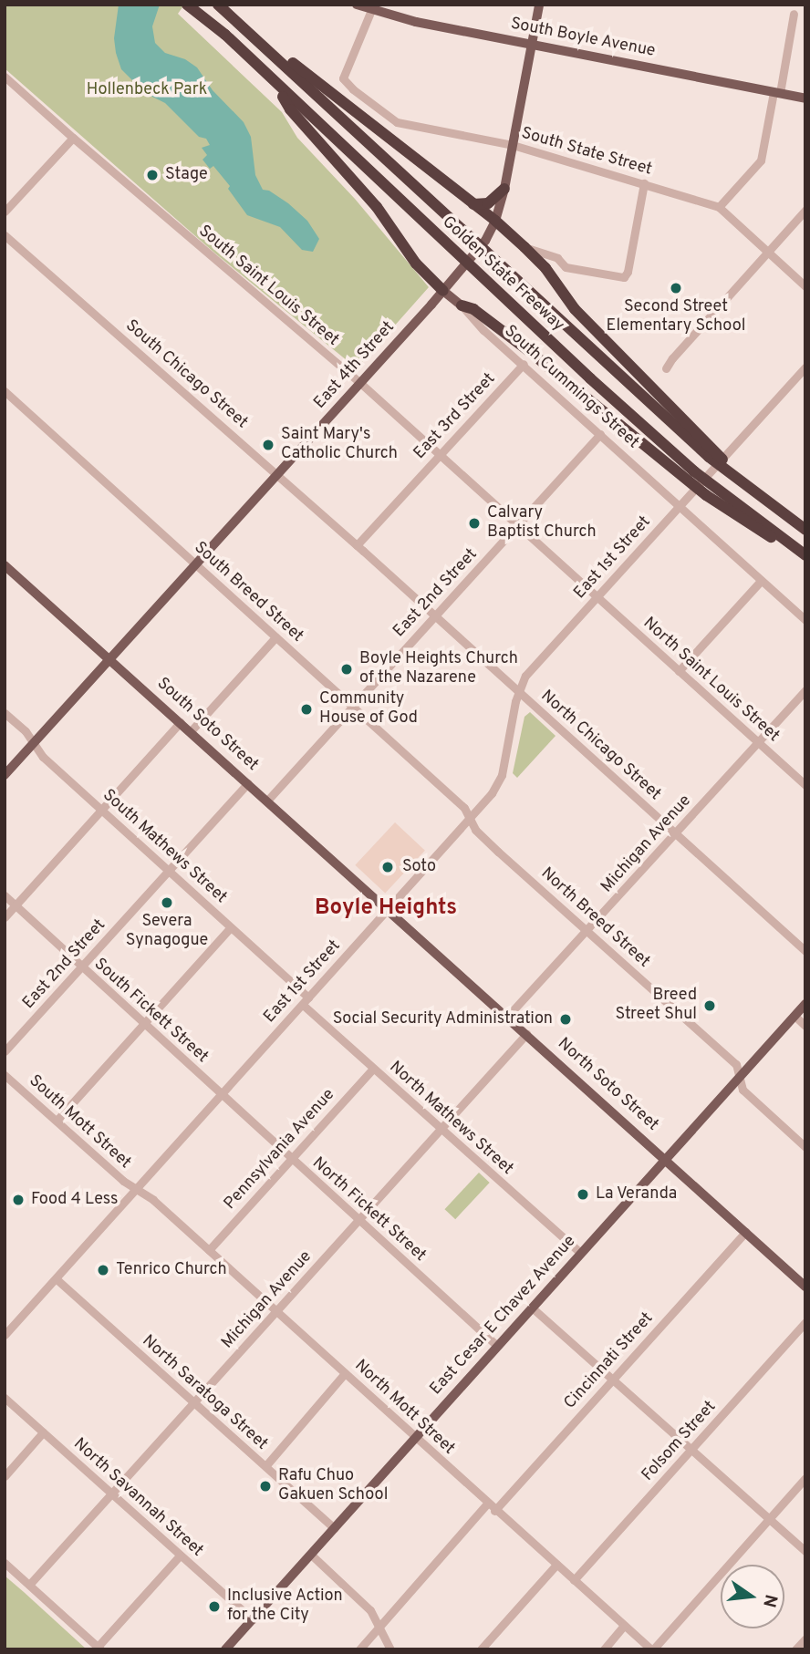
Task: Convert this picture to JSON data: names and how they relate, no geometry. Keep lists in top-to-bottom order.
{
  "streets": {
    "highway": ["Golden State Freeway"],
    "main road": [
      "South Boyle Avenue",
      "East 4th Street",
      "South Cummings Street",
      "South Soto Street",
      "North Soto Street",
      "East Cesar E Chavez Avenue"
    ],
    "street": [
      "South State Street",
      "South Saint Louis Street",
      "South Chicago Street",
      "East 3rd Street",
      "East 1st Street",
      "South Breed Street",
      "East 2nd Street",
      "North Saint Louis Street",
      "North Chicago Street",
      "Michigan Avenue",
      "South Mathews Street",
      "North Breed Street",
      "South Fickett Street",
      "North Mathews Street",
      "South Mott Street",
      "Pennsylvania Avenue",
      "North Fickett Street",
      "Cincinnati Street",
      "North Saratoga Street",
      "North Mott Street",
      "Folsom Street",
      "North Savannah Street"
    ]
  },
  "crossings": [
    ["South Boyle Avenue", "South State Street"],
    ["South Boyle Avenue", "East 4th Street"],
    ["South State Street", "East 4th Street"],
    ["South Saint Louis Street", "East 4th Street"],
    ["South Saint Louis Street", "East 3rd Street"],
    ["South Saint Louis Street", "East 1st Street"],
    ["South Saint Louis Street", "East 2nd Street"],
    ["South Saint Louis Street", "North Saint Louis Street"],
    ["East 4th Street", "South Chicago Street"],
    ["East 4th Street", "South Cummings Street"],
    ["East 4th Street", "South Breed Street"],
    ["East 4th Street", "South Soto Street"],
    ["East 4th Street", "South Mathews Street"],
    ["South Chicago Street", "East 3rd Street"],
    ["South Chicago Street", "East 1st Street"],
    ["South Chicago Street", "East 2nd Street"],
    ["South Chicago Street", "North Chicago Street"],
    ["South Cummings Street", "East 3rd Street"],
    ["South Cummings Street", "East 1st Street"],
    ["South Cummings Street", "East 2nd Street"],
    ["East 1st Street", "South Breed Street"],
    ["East 1st Street", "North Saint Louis Street"],
    ["East 1st Street", "South Soto Street"],
    ["East 1st Street", "North Chicago Street"],
    ["East 1st Street", "South Mathews Street"],
    ["East 1st Street", "North Breed Street"],
    ["East 1st Street", "South Fickett Street"],
    ["East 1st Street", "North Soto Street"],
    ["East 1st Street", "North Mathews Street"],
    ["East 1st Street", "South Mott Street"],
    ["East 1st Street", "North Fickett Street"],
    ["East 1st Street", "North Saratoga Street"],
    ["East 1st Street", "North Mott Street"],
    ["South Breed Street", "East 2nd Street"],
    ["South Breed Street", "North Breed Street"],
    ["East 2nd Street", "South Soto Street"],
    ["East 2nd Street", "South Mathews Street"],
    ["East 2nd Street", "South Fickett Street"],
    ["North Saint Louis Street", "Michigan Avenue"],
    ["South Soto Street", "North Soto Street"],
    ["North Chicago Street", "Michigan Avenue"],
    ["Michigan Avenue", "North Breed Street"],
    ["Michigan Avenue", "North Soto Street"],
    ["Michigan Avenue", "North Mathews Street"],
    ["Michigan Avenue", "North Fickett Street"],
    ["Michigan Avenue", "North Saratoga Street"],
    ["Michigan Avenue", "North Mott Street"],
    ["Michigan Avenue", "North Savannah Street"],
    ["South Mathews Street", "North Mathews Street"],
    ["North Breed Street", "East Cesar E Chavez Avenue"],
    ["South Fickett Street", "North Fickett Street"],
    ["North Soto Street", "East Cesar E Chavez Avenue"],
    ["North Soto Street", "Cincinnati Street"],
    ["North Mathews Street", "Pennsylvania Avenue"],
    ["North Mathews Street", "East Cesar E Chavez Avenue"],
    ["South Mott Street", "North Mott Street"],
    ["Pennsylvania Avenue", "North Fickett Street"],
    ["Pennsylvania Avenue", "North Mott Street"],
    ["North Fickett Street", "East Cesar E Chavez Avenue"],
    ["East Cesar E Chavez Avenue", "North Saratoga Street"],
    ["East Cesar E Chavez Avenue", "North Mott Street"],
    ["East Cesar E Chavez Avenue", "North Savannah Street"],
    ["Cincinnati Street", "North Mott Street"],
    ["North Mott Street", "Folsom Street"]
  ],
  "districts": ["Boyle Heights"],
  "parks": ["Hollenbeck Park"],
  "places": [
    "Stage",
    "Second Street Elementary School",
    "Saint Mary's Catholic Church",
    "Calvary Baptist Church",
    "Boyle Heights Church of the Nazarene",
    "Community House of God",
    "Soto",
    "Severa Synagogue",
    "Breed Street Shul",
    "Social Security Administration",
    "La Veranda",
    "Food 4 Less",
    "Tenrico Church",
    "Rafu Chuo Gakuen School",
    "Inclusive Action for the City"
  ],
  "north": "right"
}
